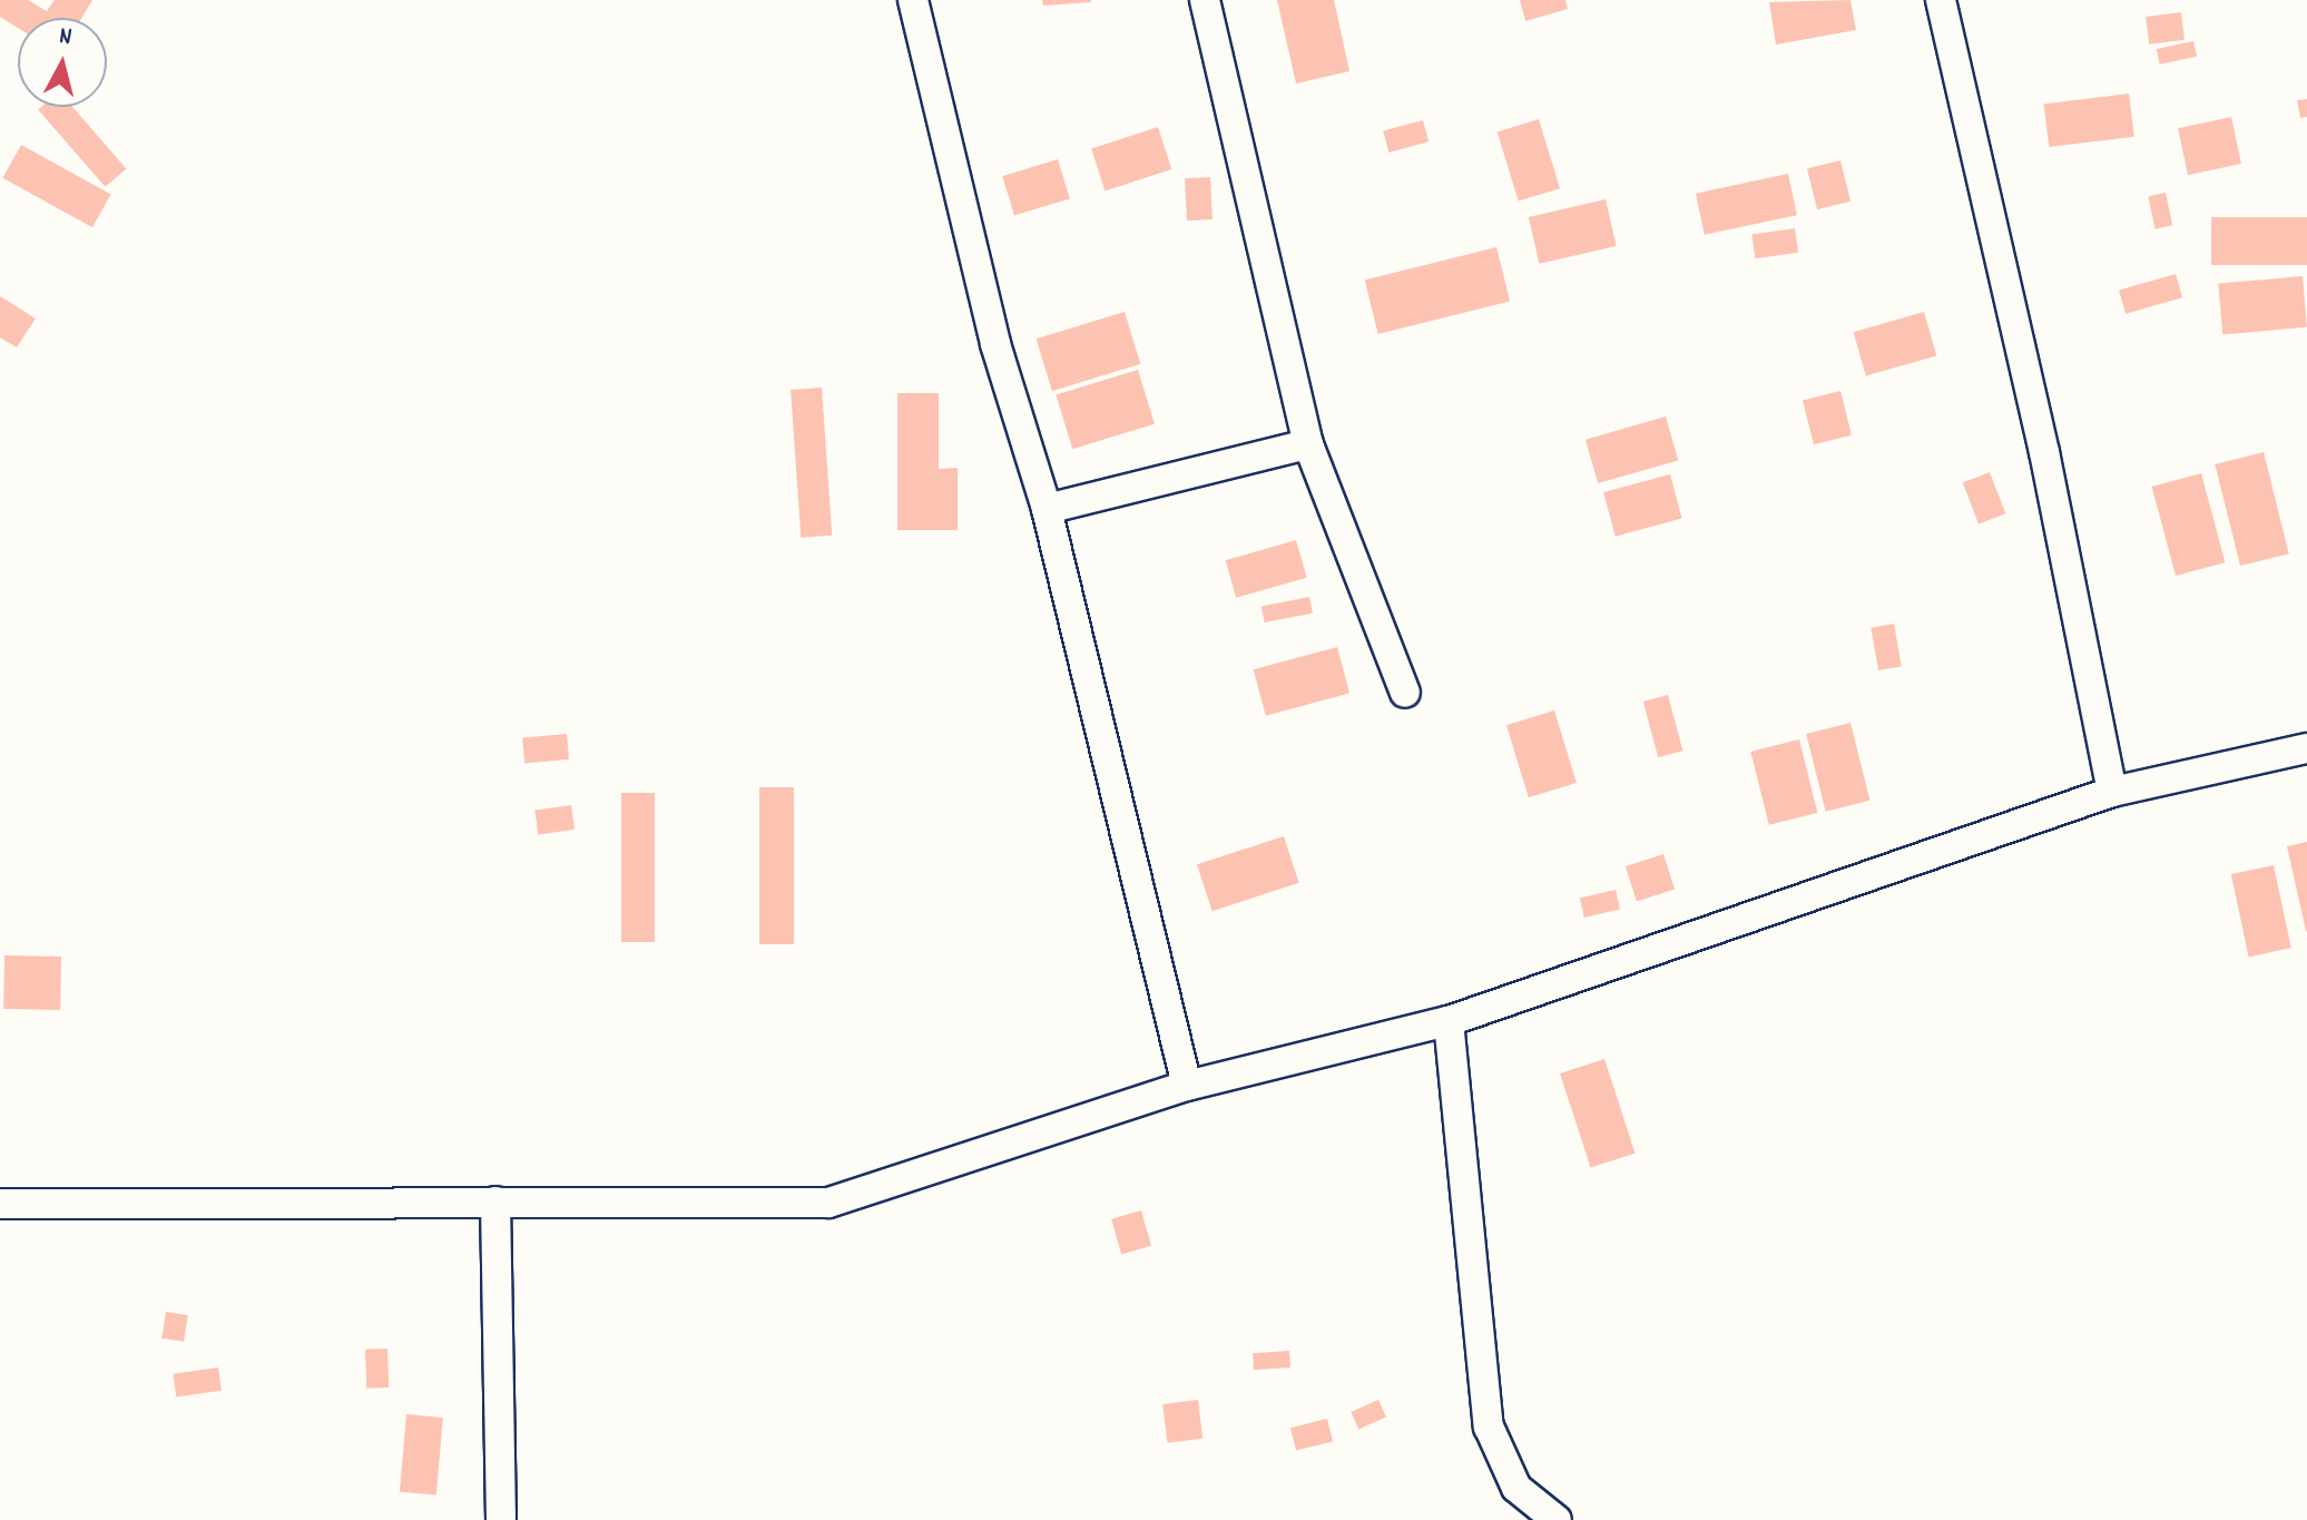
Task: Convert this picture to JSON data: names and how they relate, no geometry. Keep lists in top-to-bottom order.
{
  "north": "top"
}
